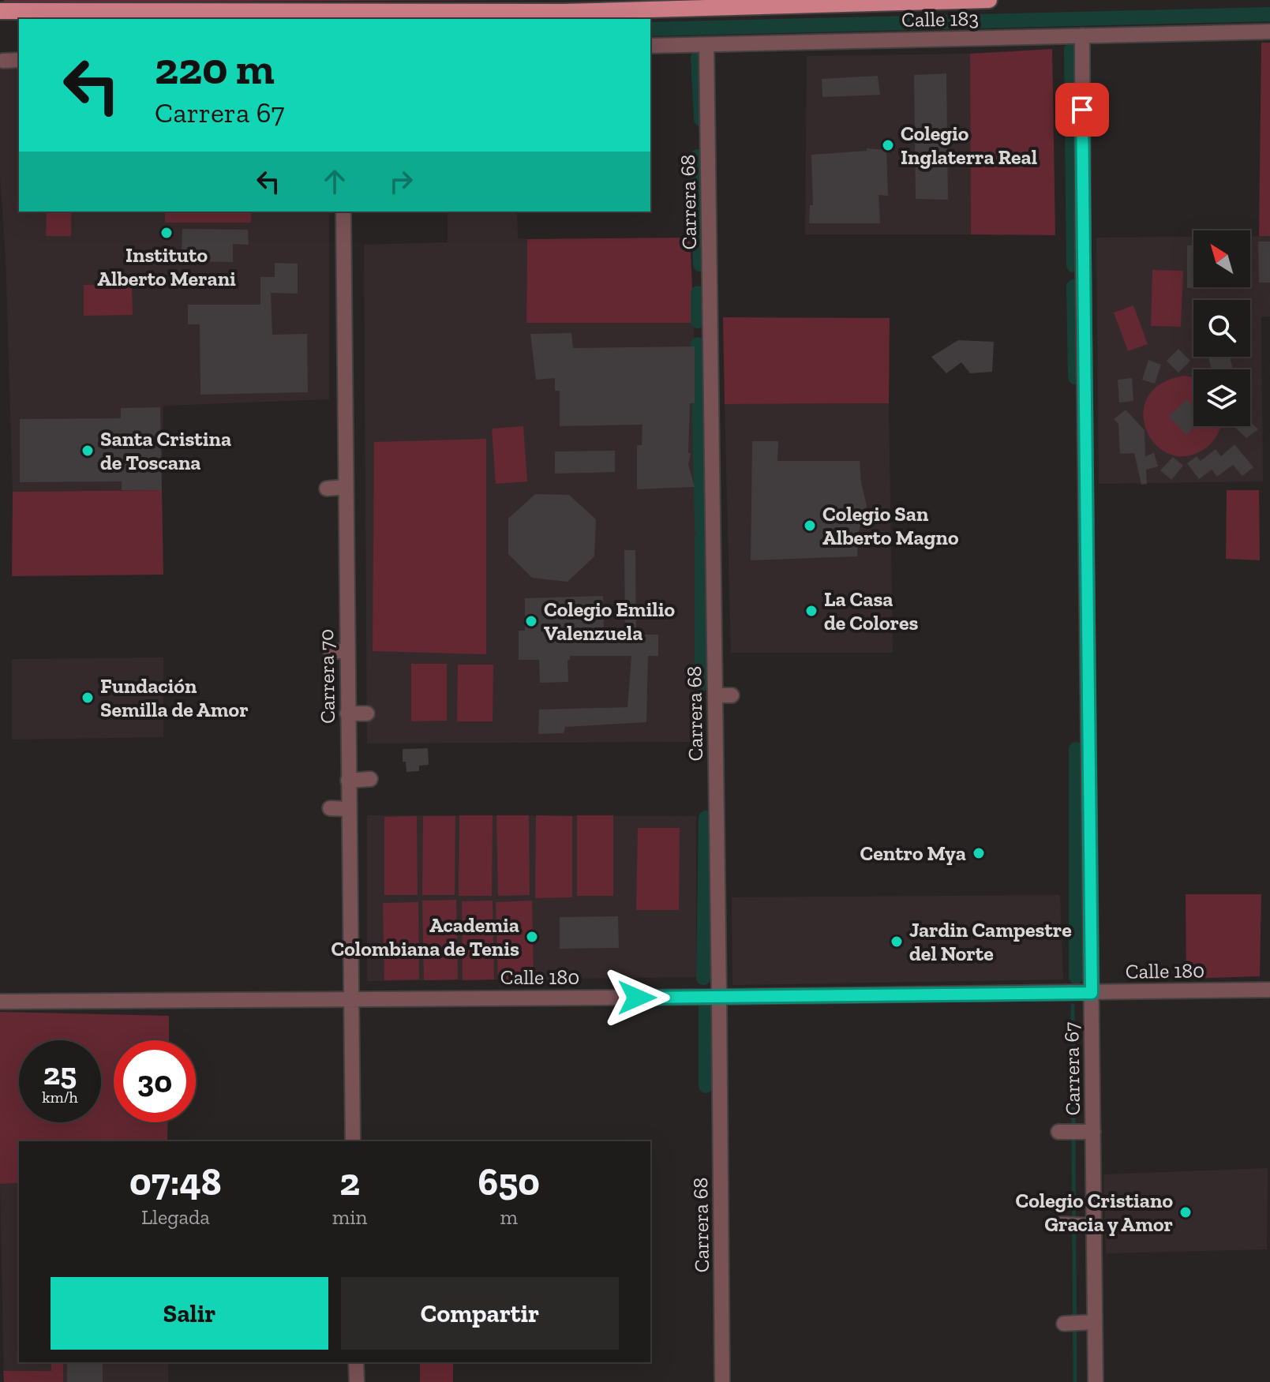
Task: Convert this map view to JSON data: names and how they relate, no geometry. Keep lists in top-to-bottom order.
{
  "streets": {
    "street": [
      "Calle 183",
      "Carrera 68",
      "Carrera 70",
      "Calle 180",
      "Carrera 67"
    ]
  },
  "crossings": [
    ["Calle 183", "Carrera 68"],
    ["Calle 183", "Carrera 67"],
    ["Carrera 68", "Calle 180"],
    ["Carrera 70", "Calle 180"],
    ["Calle 180", "Carrera 67"]
  ],
  "places": [
    "Colegio Inglaterra Real",
    "Instituto Alberto Merani",
    "Santa Cristina de Toscana",
    "Colegio San Alberto Magno",
    "La Casa de Colores",
    "Colegio Emilio Valenzuela",
    "Fundación Semilla de Amor",
    "Centro Mya",
    "Academia Colombiana de Tenis",
    "Jardin Campestre del Norte",
    "Colegio Cristiano Gracia y Amor"
  ],
  "north": "top left",
  "page": {
    "turn": ["220 m", "Carrera 67"],
    "speed": "25 km/h",
    "limit": "30",
    "eta": [
      "07:48",
      "Llegada",
      "2",
      "min",
      "650",
      "m"
    ],
    "buttons": ["Salir", "Compartir"]
  }
}
